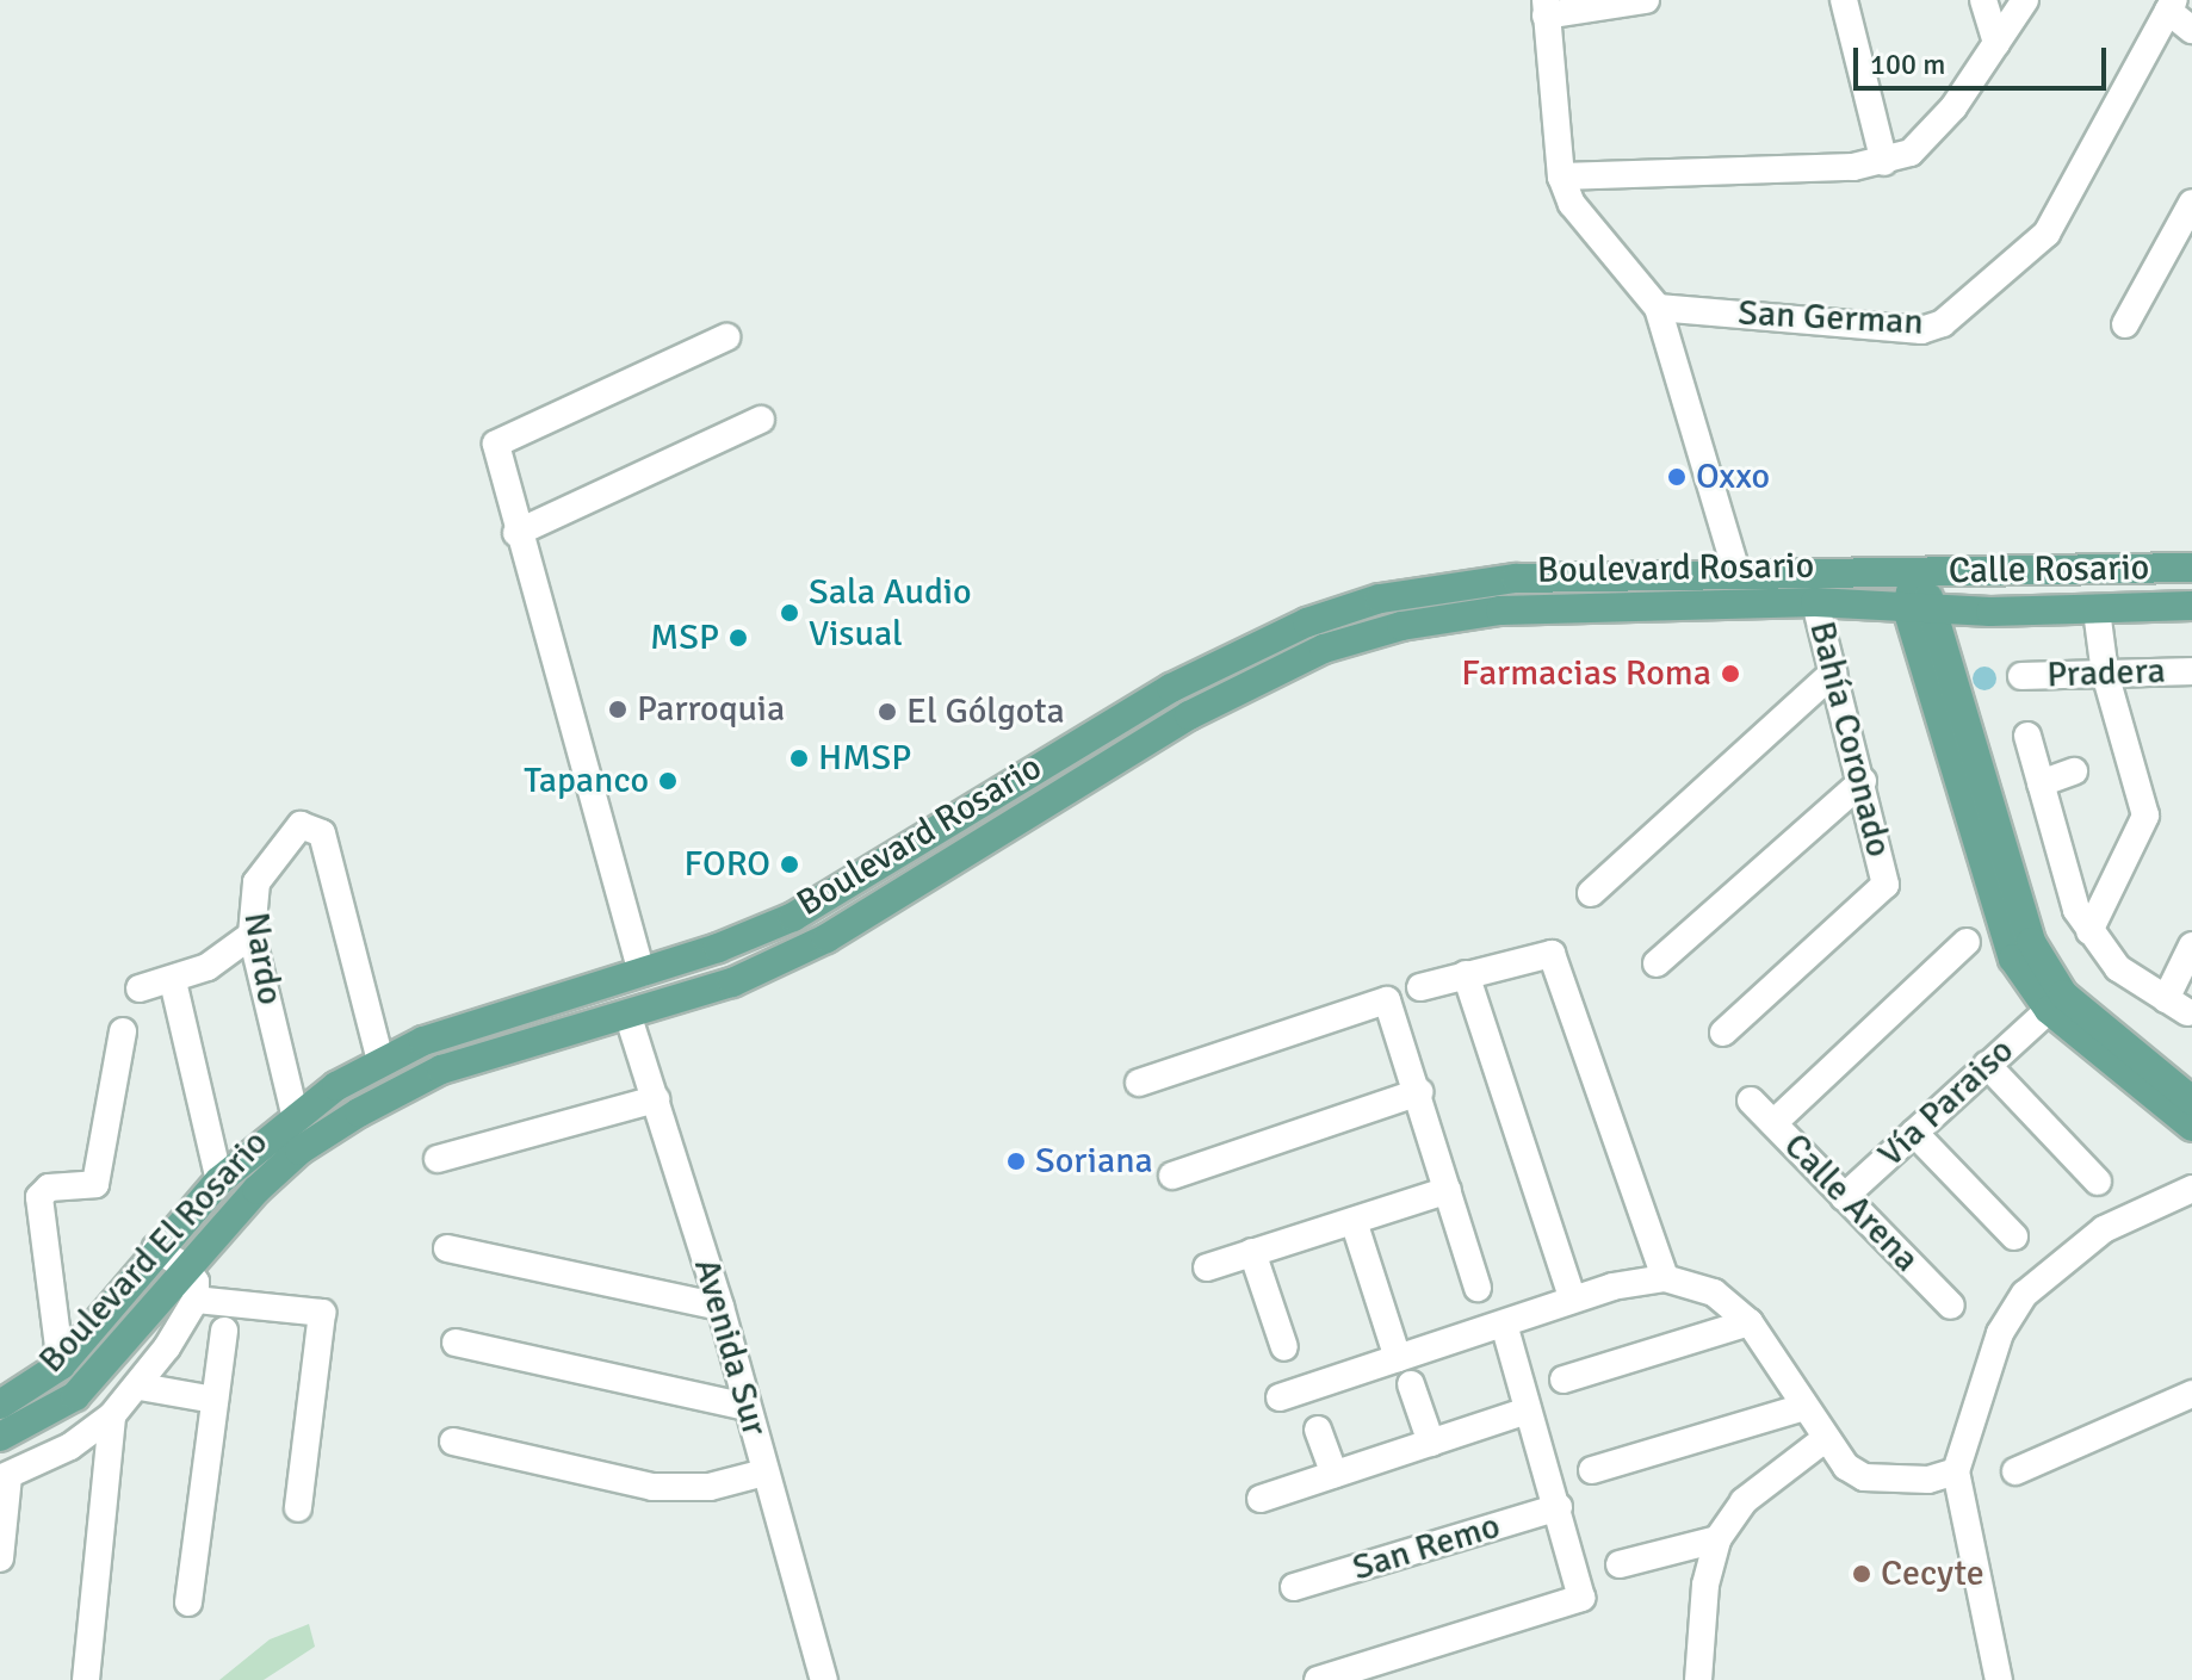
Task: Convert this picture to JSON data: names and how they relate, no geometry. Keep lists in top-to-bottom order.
{
  "streets": {
    "main road": ["Boulevard Rosario", "Calle Rosario", "Boulevard El Rosario"],
    "street": [
      "San German",
      "Pradera",
      "Bahía Coronado",
      "Nardo",
      "Vía Paraiso",
      "Calle Arena",
      "Avenida Sur",
      "San Remo"
    ]
  },
  "crossings": [
    ["Boulevard Rosario", "Calle Rosario"],
    ["Boulevard Rosario", "Bahía Coronado"],
    ["Boulevard Rosario", "Boulevard El Rosario"],
    ["Boulevard Rosario", "Avenida Sur"],
    ["Nardo", "Boulevard El Rosario"],
    ["Vía Paraiso", "Calle Arena"],
    ["Boulevard El Rosario", "Avenida Sur"]
  ],
  "places": [
    "Oxxo",
    "Sala Audio Visual",
    "MSP",
    "Farmacias Roma",
    "Parroquia",
    "El Gólgota",
    "HMSP",
    "Tapanco",
    "FORO",
    "Soriana",
    "Cecyte"
  ],
  "scale_bar": "100 m"
}
